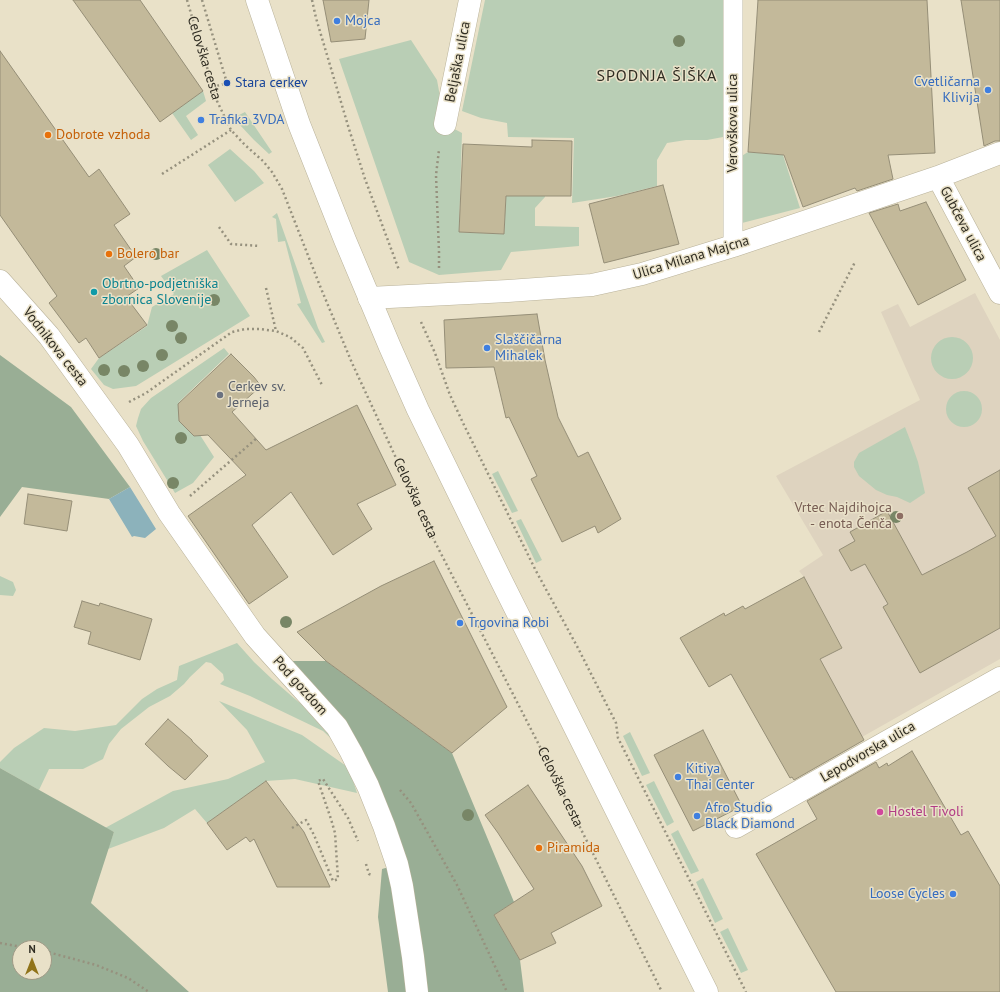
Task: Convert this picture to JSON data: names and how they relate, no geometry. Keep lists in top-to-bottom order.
{
  "streets": {
    "street": [
      "Beljaška ulica",
      "Gubčeva ulica",
      "Ulica Milana Majcna",
      "Vodnikova cesta",
      "Pod gozdom",
      "Lepodvorska ulica"
    ],
    "lane": ["Verovškova ulica"],
    "path": ["Celovška cesta"]
  },
  "crossings": [
    ["Verovškova ulica", "Ulica Milana Majcna"],
    ["Gubčeva ulica", "Ulica Milana Majcna"],
    ["Vodnikova cesta", "Pod gozdom"]
  ],
  "districts": ["SPODNJA ŠIŠKA"],
  "places": [
    "Mojca",
    "Stara cerkev",
    "Cvetličarna Klivija",
    "Trafika 3VDA",
    "Dobrote vzhoda",
    "Bolero bar",
    "Obrtno-podjetniška zbornica Slovenije",
    "Slaščičarna Mihalek",
    "Cerkev sv. Jerneja",
    "Vrtec Najdihojca - enota Čenča",
    "Trgovina Robi",
    "Kitiya Thai Center",
    "Hostel Tivoli",
    "Afro Studio Black Diamond",
    "Piramida",
    "Loose Cycles"
  ],
  "north": "top"
}
